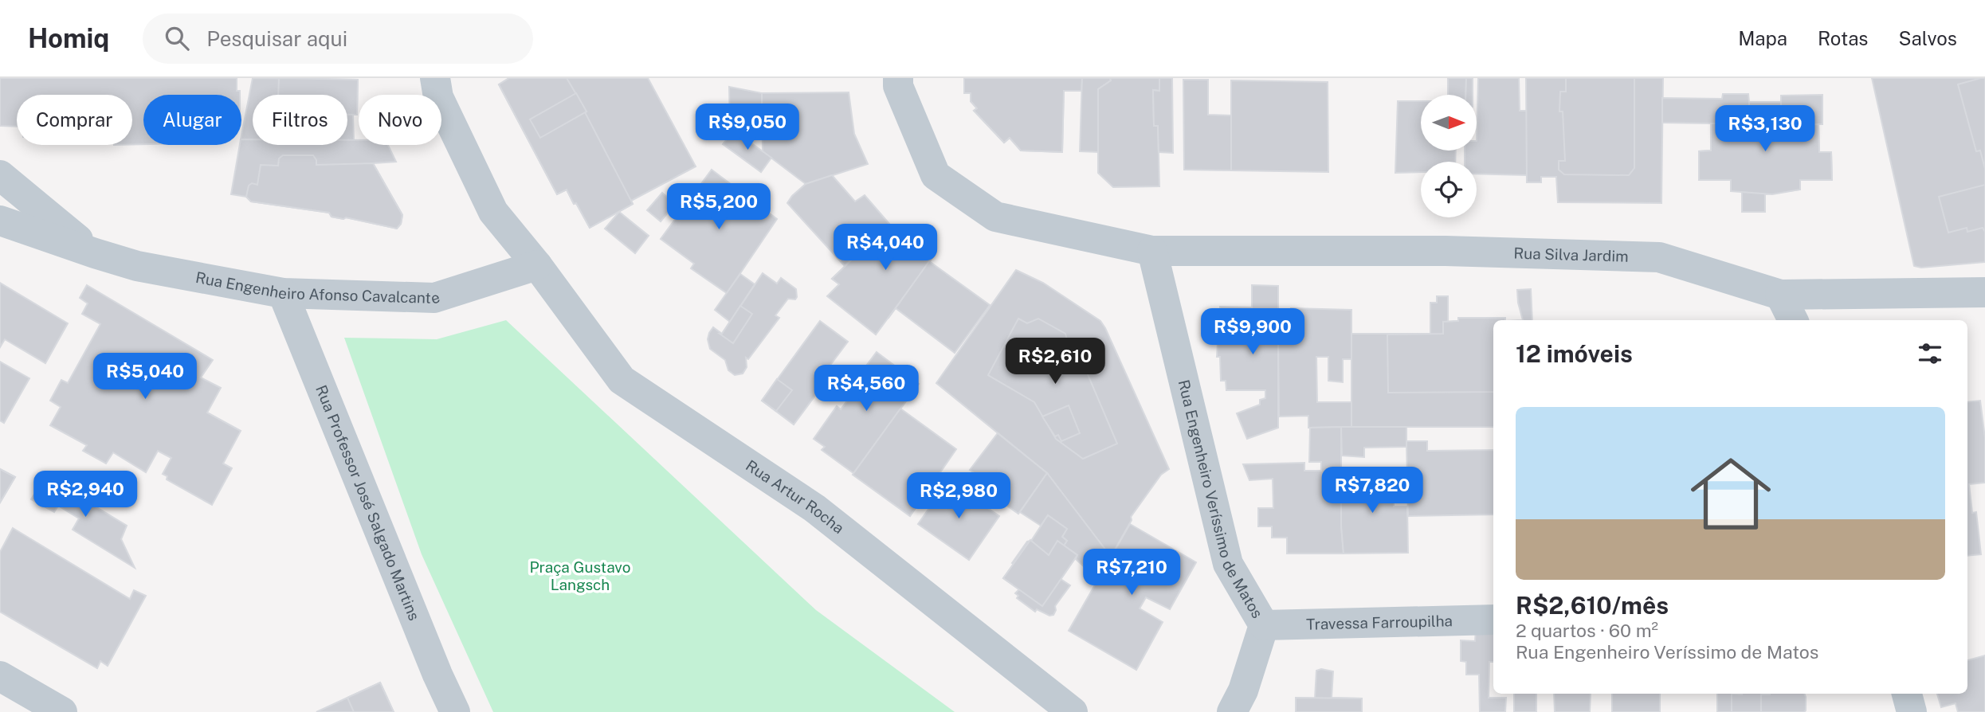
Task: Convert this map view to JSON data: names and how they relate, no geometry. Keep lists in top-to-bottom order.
{
  "streets": {
    "street": [
      "Rua Silva Jardim",
      "Rua Engenheiro Afonso Cavalcante",
      "Rua Artur Rocha",
      "Rua Engenheiro Veríssimo de Matos",
      "Rua Professor José Salgado Martins",
      "Travessa Farroupilha"
    ]
  },
  "crossings": [
    ["Rua Silva Jardim", "Rua Engenheiro Veríssimo de Matos"],
    ["Rua Engenheiro Afonso Cavalcante", "Rua Artur Rocha"],
    ["Rua Engenheiro Afonso Cavalcante", "Rua Professor José Salgado Martins"],
    ["Rua Engenheiro Veríssimo de Matos", "Travessa Farroupilha"]
  ],
  "parks": ["Praça Gustavo Langsch"],
  "north": "right",
  "page": {
    "header": "Homiq",
    "search": "Pesquisar aqui",
    "nav": ["Mapa", "Rotas", "Salvos"],
    "chip": [
      "Comprar",
      "Alugar",
      "Filtros",
      "Novo"
    ],
    "price": [
      "R$9,050",
      "R$3,130",
      "R$5,200",
      "R$4,040",
      "R$9,900",
      "R$2,610",
      "R$5,040",
      "R$4,560",
      "R$7,820",
      "R$2,940",
      "R$2,980",
      "R$7,210"
    ],
    "heading": "12 imóveis",
    "list": [
      {
        "name": "R$2,610/mês",
        "note": "2 quartos · 60 m² · Rua Engenheiro Veríssimo de Matos"
      }
    ]
  }
}
